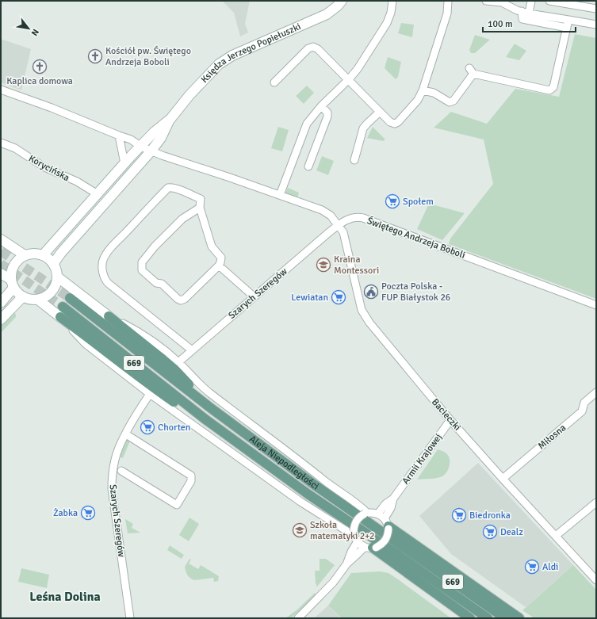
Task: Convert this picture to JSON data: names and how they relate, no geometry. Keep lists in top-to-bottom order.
{
  "streets": {
    "main road": ["669", "Aleja Niepodległości"],
    "street": [
      "Księdza Jerzego Popiełuszki",
      "Korycińska",
      "Świętego Andrzeja Boboli",
      "Szarych Szeregów",
      "Bacieczki",
      "Miłosna",
      "Armii Krajowej"
    ]
  },
  "crossings": [
    ["Księdza Jerzego Popiełuszki", "Korycińska"],
    ["Świętego Andrzeja Boboli", "Szarych Szeregów"],
    ["Świętego Andrzeja Boboli", "Bacieczki"],
    ["Szarych Szeregów", "Bacieczki"],
    ["Bacieczki", "Miłosna"],
    ["Bacieczki", "Armii Krajowej"]
  ],
  "districts": ["Leśna Dolina"],
  "places": {
    "church": ["Kościół pw. Świętego Andrzeja Boboli", "Kaplica domowa"],
    "supermarket": [
      "Społem",
      "Lewiatan",
      "Chorten",
      "Żabka",
      "Biedronka",
      "Dealz",
      "Aldi"
    ],
    "school or university": ["Kraina Montessori", "Szkoła matematyki 2+2"],
    "public building": ["Poczta Polska - FUP Białystok 26"]
  },
  "scale_bar": "100 m",
  "north": "bottom right"
}
